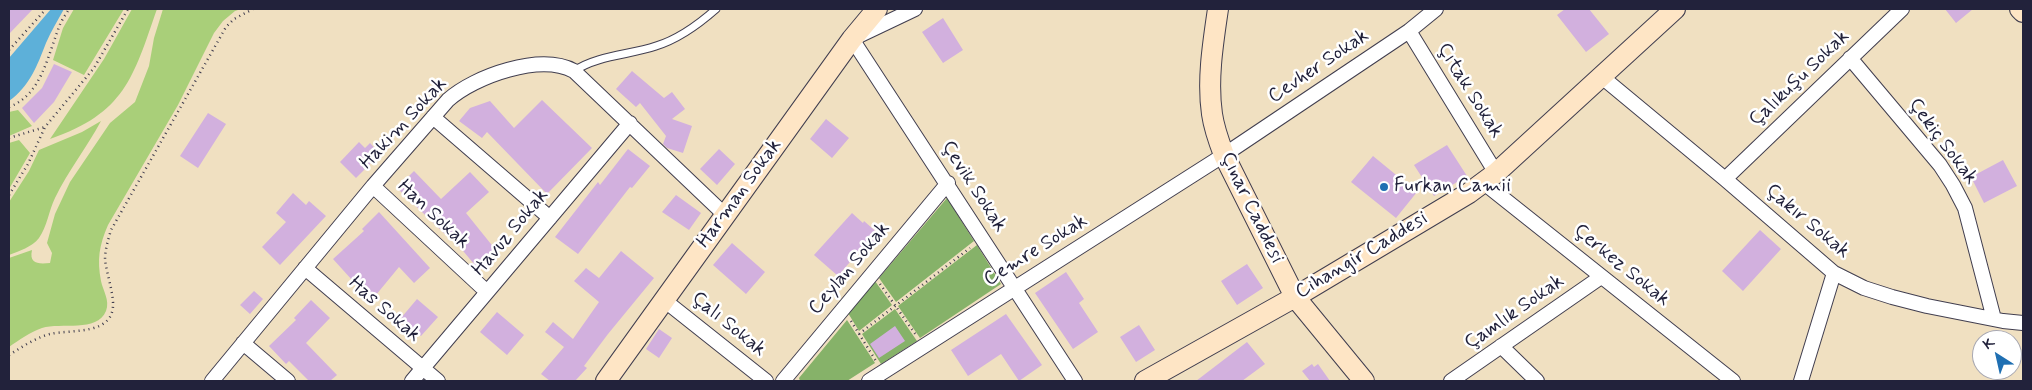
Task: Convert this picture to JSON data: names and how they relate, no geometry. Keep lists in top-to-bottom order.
{
  "streets": {
    "street": [
      "Cevher Sokak",
      "Çalıkuşu Sokak",
      "Çıtak Sokak",
      "Hakim Sokak",
      "Çekiç Sokak",
      "Çevik Sokak",
      "Harman Sokak",
      "Çınar Caddesi",
      "Han Sokak",
      "Çakır Sokak",
      "Havuz Sokak",
      "Cemre Sokak",
      "Cihangir Caddesi",
      "Çerkez Sokak",
      "Ceylan Sokak",
      "Has Sokak",
      "Çamlık Sokak",
      "Çalı Sokak"
    ]
  },
  "crossings": [
    ["Cevher Sokak", "Çıtak Sokak"],
    ["Cevher Sokak", "Çınar Caddesi"],
    ["Cevher Sokak", "Cemre Sokak"],
    ["Çalıkuşu Sokak", "Çekiç Sokak"],
    ["Çalıkuşu Sokak", "Çakır Sokak"],
    ["Çıtak Sokak", "Cihangir Caddesi"],
    ["Çıtak Sokak", "Çerkez Sokak"],
    ["Hakim Sokak", "Harman Sokak"],
    ["Hakim Sokak", "Han Sokak"],
    ["Hakim Sokak", "Havuz Sokak"],
    ["Hakim Sokak", "Has Sokak"],
    ["Çekiç Sokak", "Çakır Sokak"],
    ["Çevik Sokak", "Harman Sokak"],
    ["Çevik Sokak", "Cemre Sokak"],
    ["Çevik Sokak", "Ceylan Sokak"],
    ["Harman Sokak", "Çalı Sokak"],
    ["Çınar Caddesi", "Cemre Sokak"],
    ["Çınar Caddesi", "Cihangir Caddesi"],
    ["Han Sokak", "Havuz Sokak"],
    ["Çakır Sokak", "Cihangir Caddesi"],
    ["Havuz Sokak", "Has Sokak"],
    ["Cihangir Caddesi", "Çerkez Sokak"],
    ["Çerkez Sokak", "Çamlık Sokak"]
  ],
  "places": ["Furkan Camii"],
  "north": "top left"
}
